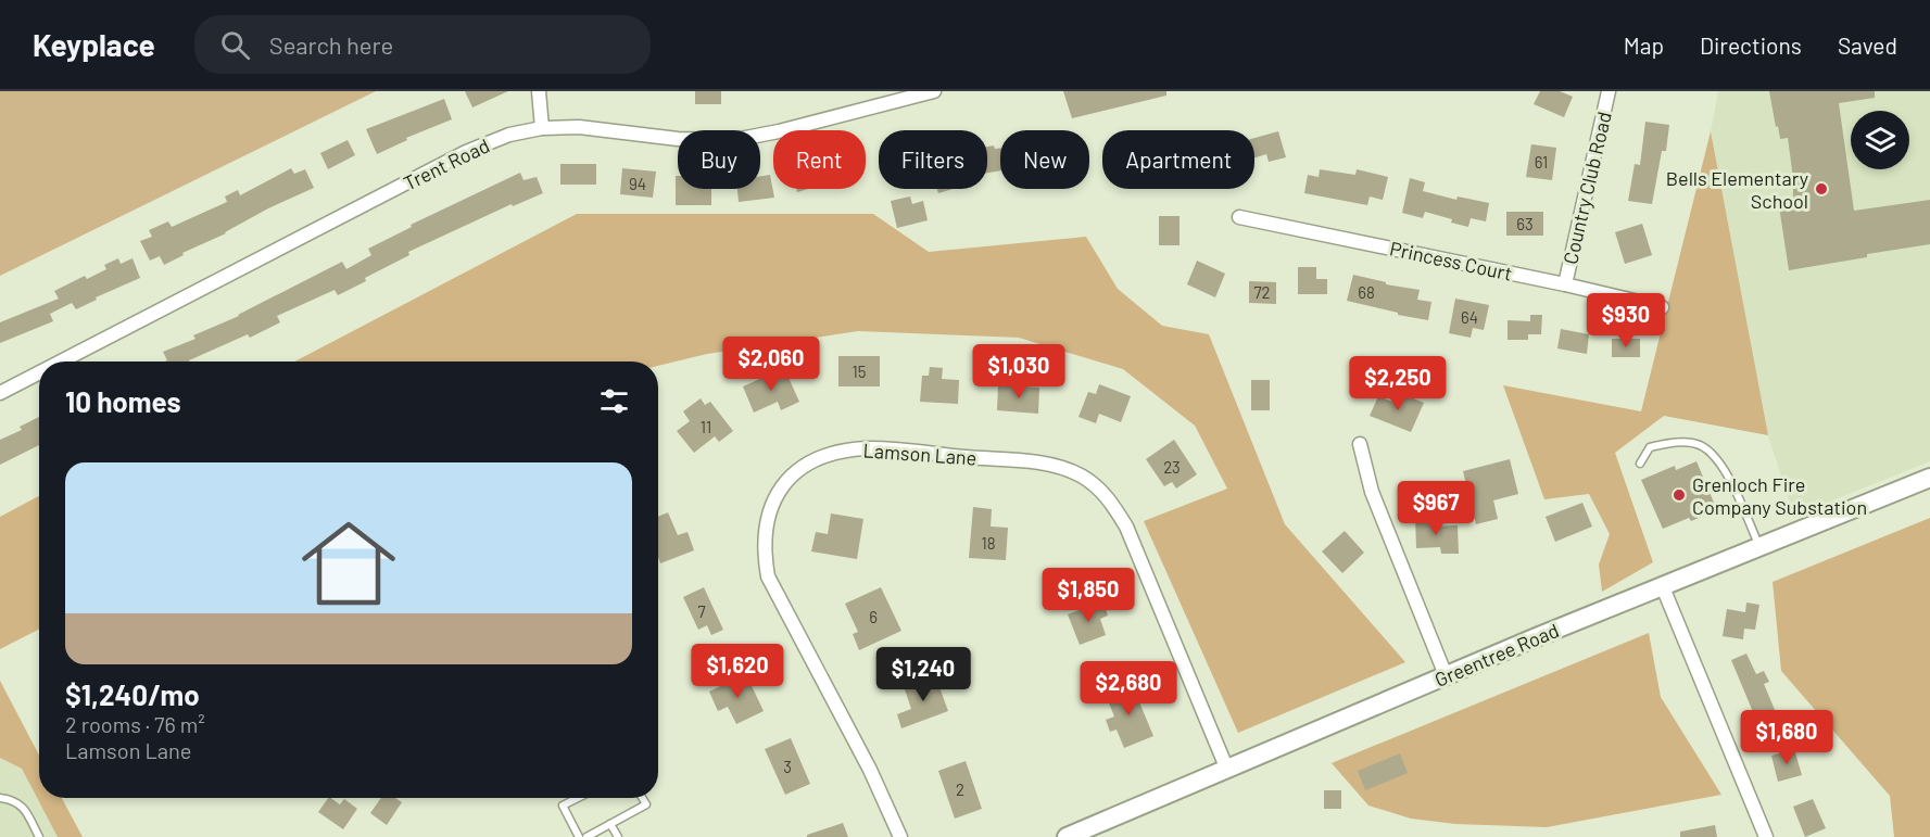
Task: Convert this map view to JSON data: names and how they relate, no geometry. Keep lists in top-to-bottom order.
{
  "streets": {
    "street": [
      "Trent Road",
      "Country Club Road",
      "Princess Court",
      "Lamson Lane",
      "Greentree Road"
    ]
  },
  "crossings": [
    ["Country Club Road", "Princess Court"],
    ["Lamson Lane", "Greentree Road"]
  ],
  "places": ["Bells Elementary School", "Grenloch Fire Company Substation"],
  "house_numbers": [
    "61",
    "94",
    "63",
    "72",
    "68",
    "64",
    "15",
    "11",
    "23",
    "18",
    "7",
    "6",
    "3",
    "2"
  ],
  "page": {
    "header": "Keyplace",
    "search": "Search here",
    "nav": ["Map", "Directions", "Saved"],
    "chip": [
      "Buy",
      "Rent",
      "Filters",
      "New",
      "Apartment"
    ],
    "price": [
      "$930",
      "$2,060",
      "$1,030",
      "$2,250",
      "$967",
      "$1,850",
      "$1,620",
      "$1,240",
      "$2,680",
      "$1,680"
    ],
    "heading": "10 homes",
    "list": [
      {
        "name": "$1,240/mo",
        "note": "2 rooms · 76 m² · Lamson Lane"
      }
    ]
  }
}
